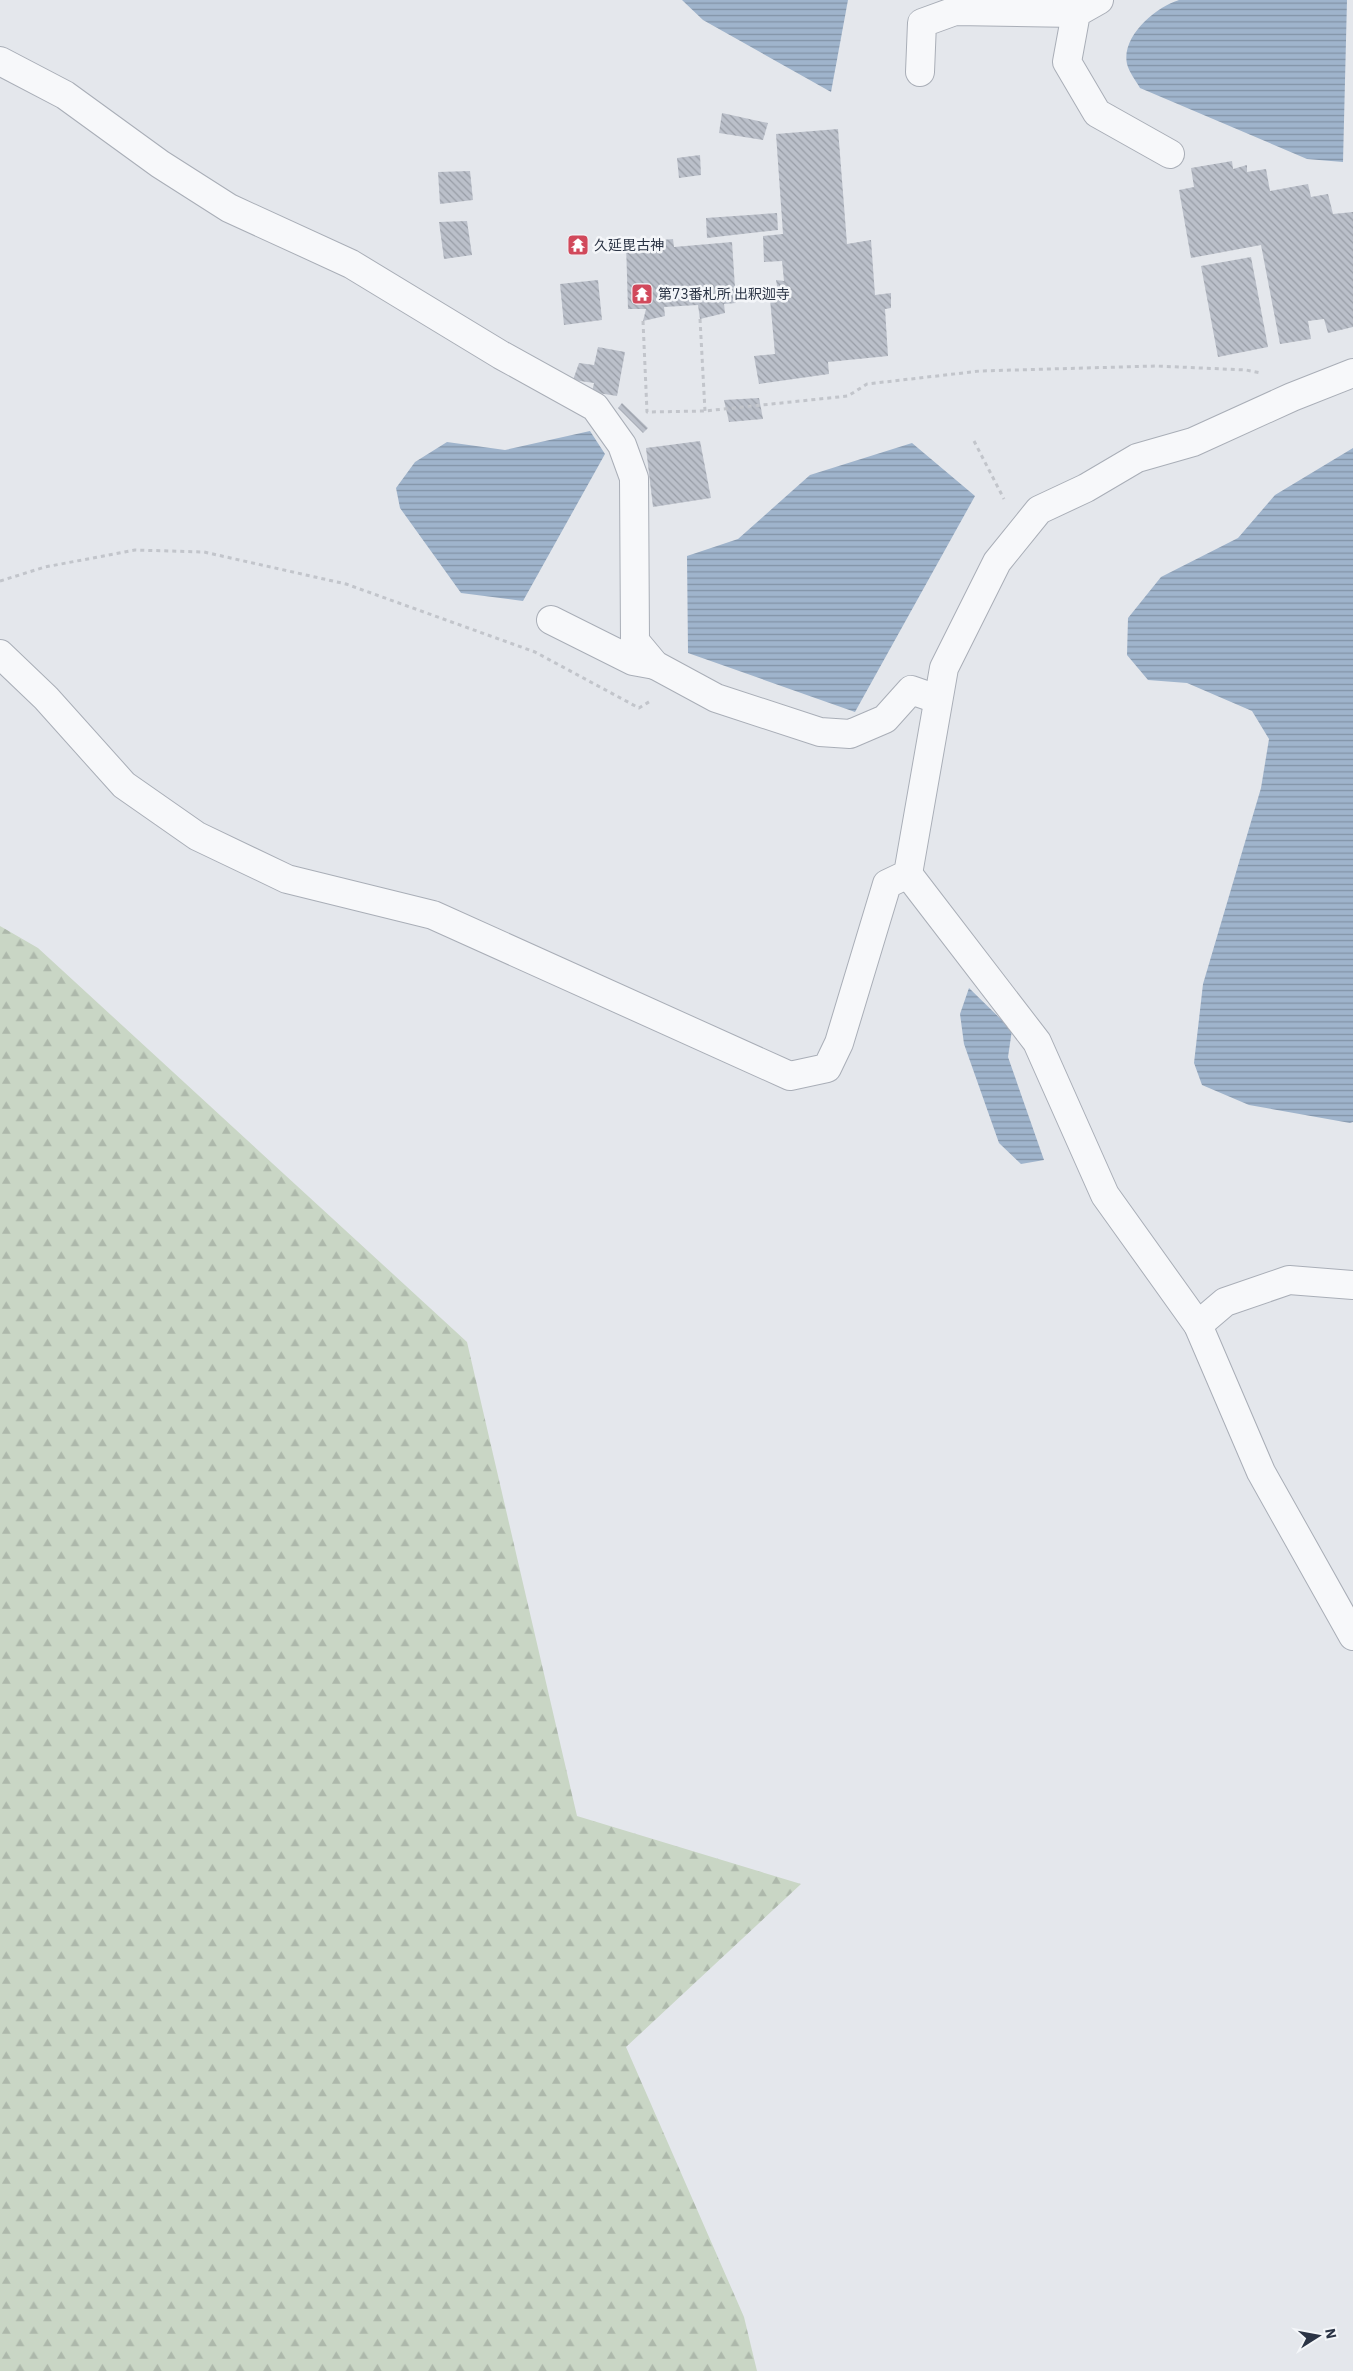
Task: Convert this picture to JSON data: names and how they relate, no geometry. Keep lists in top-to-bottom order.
{
  "places": {
    "temple": ["久延毘古神", "第73番札所 出釈迦寺"]
  },
  "north": "right"
}
